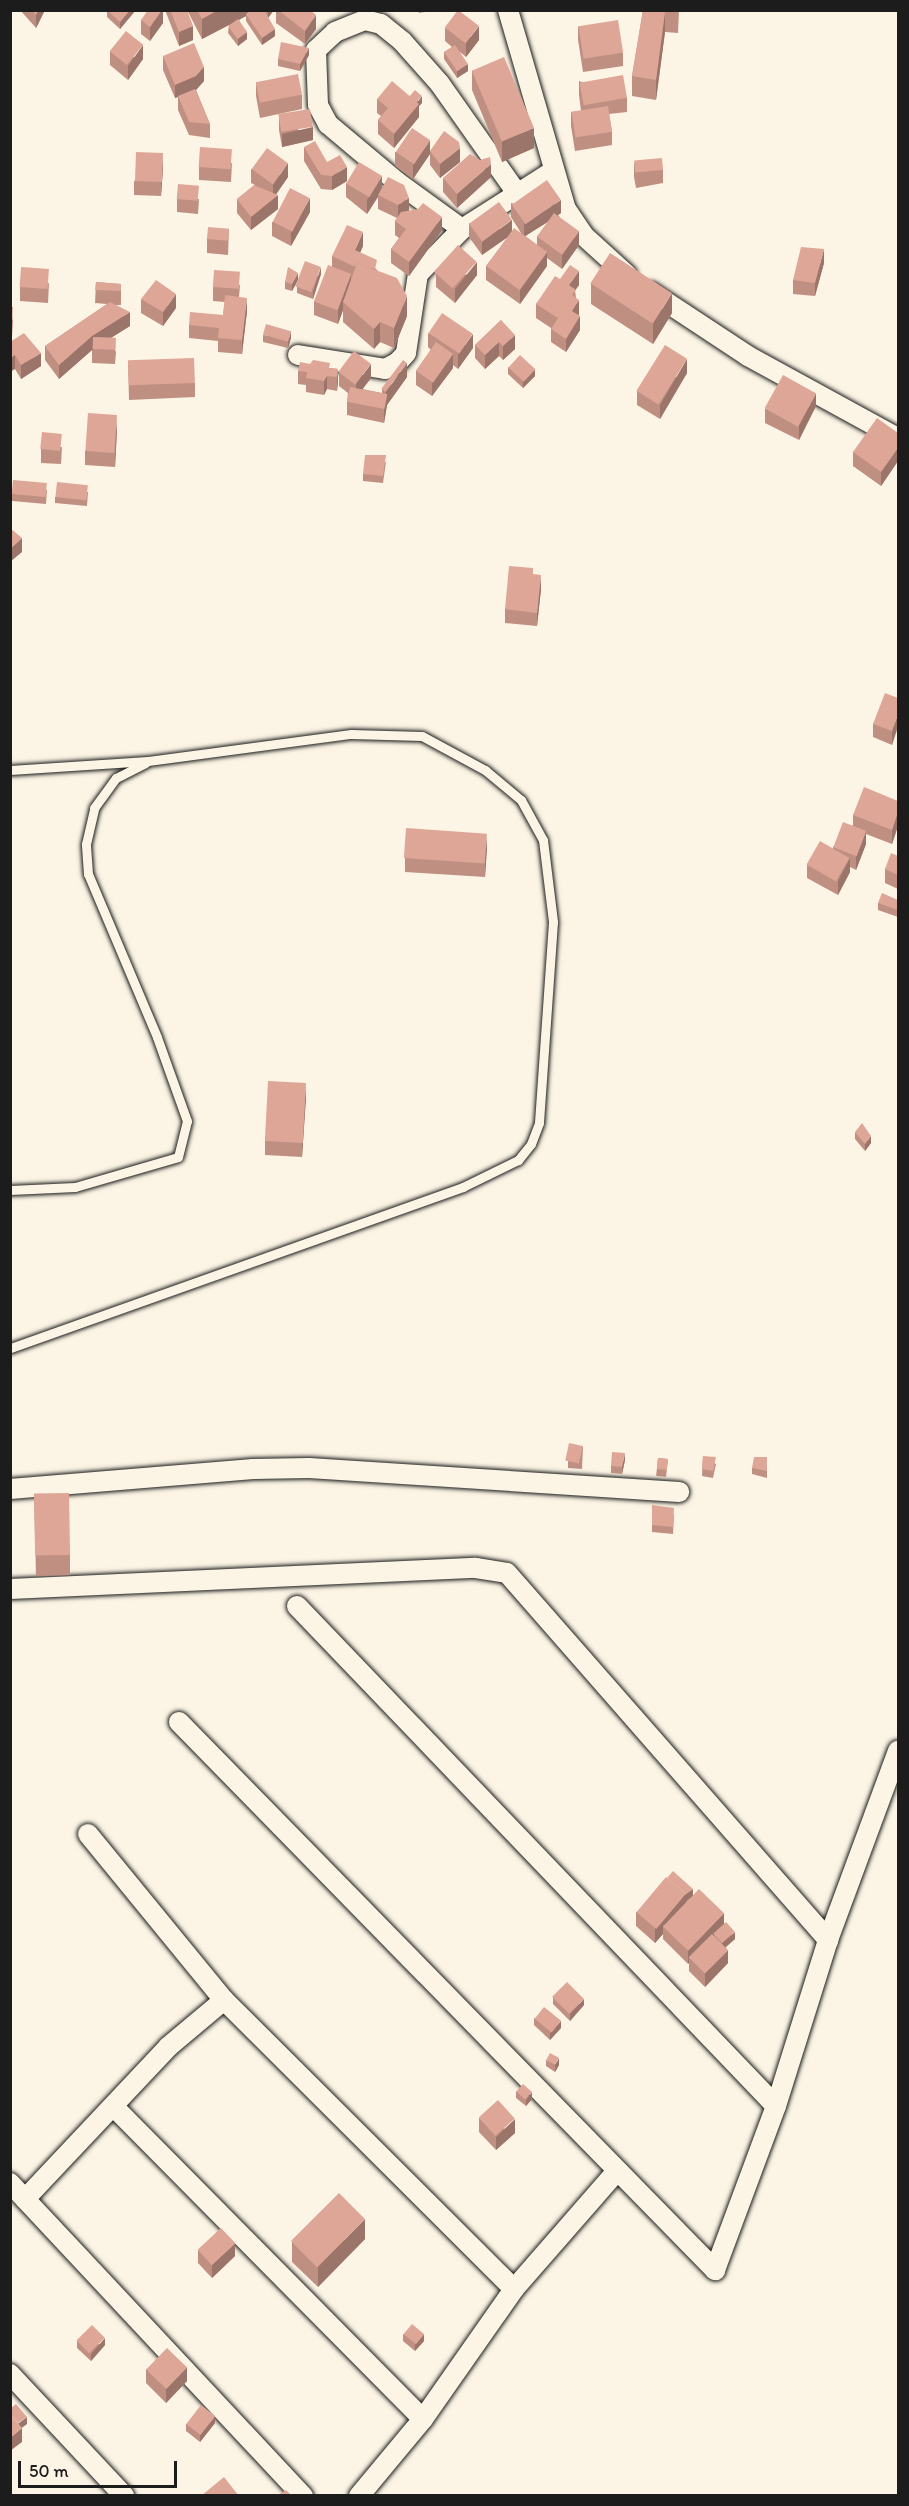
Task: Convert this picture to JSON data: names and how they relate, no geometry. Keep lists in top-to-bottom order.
{
  "scale_bar": "50 m"
}
